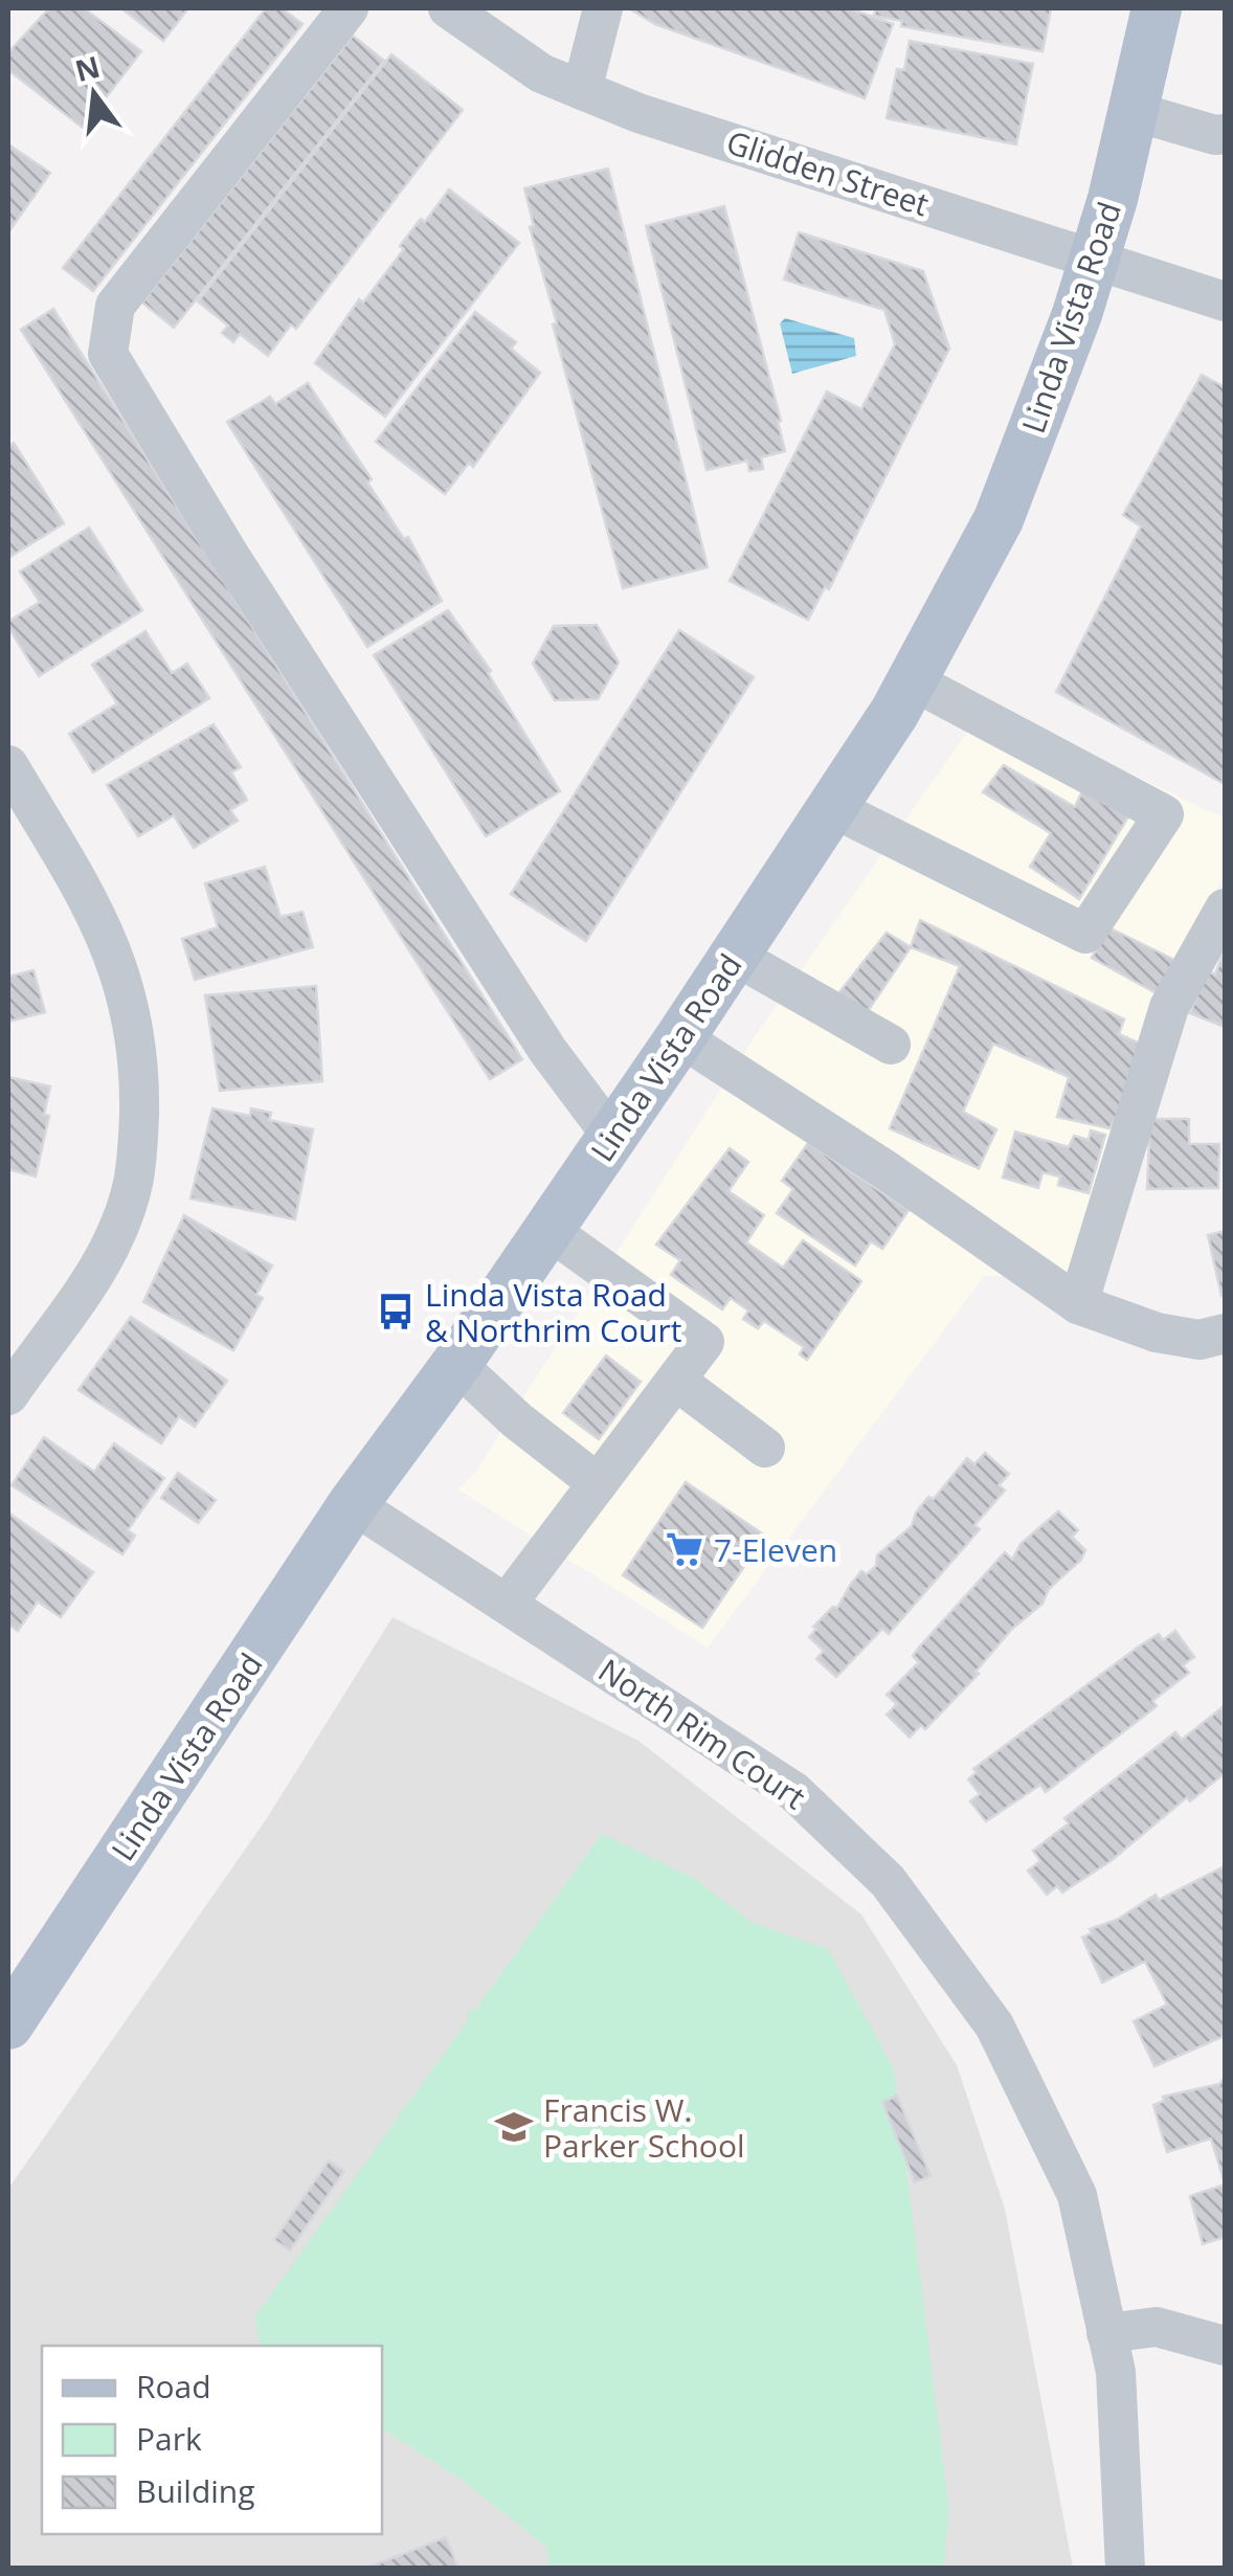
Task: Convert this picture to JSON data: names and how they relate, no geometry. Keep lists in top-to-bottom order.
{
  "streets": {
    "main road": ["Linda Vista Road"],
    "street": ["Glidden Street", "North Rim Court"]
  },
  "crossings": [
    ["Glidden Street", "Linda Vista Road"],
    ["Linda Vista Road", "North Rim Court"]
  ],
  "places": {
    "bus stop": ["Linda Vista Road & Northrim Court"],
    "supermarket": ["7-Eleven"],
    "school or university": ["Francis W. Parker School"]
  },
  "legend": ["Road", "Park", "Building"],
  "north": "top"
}
